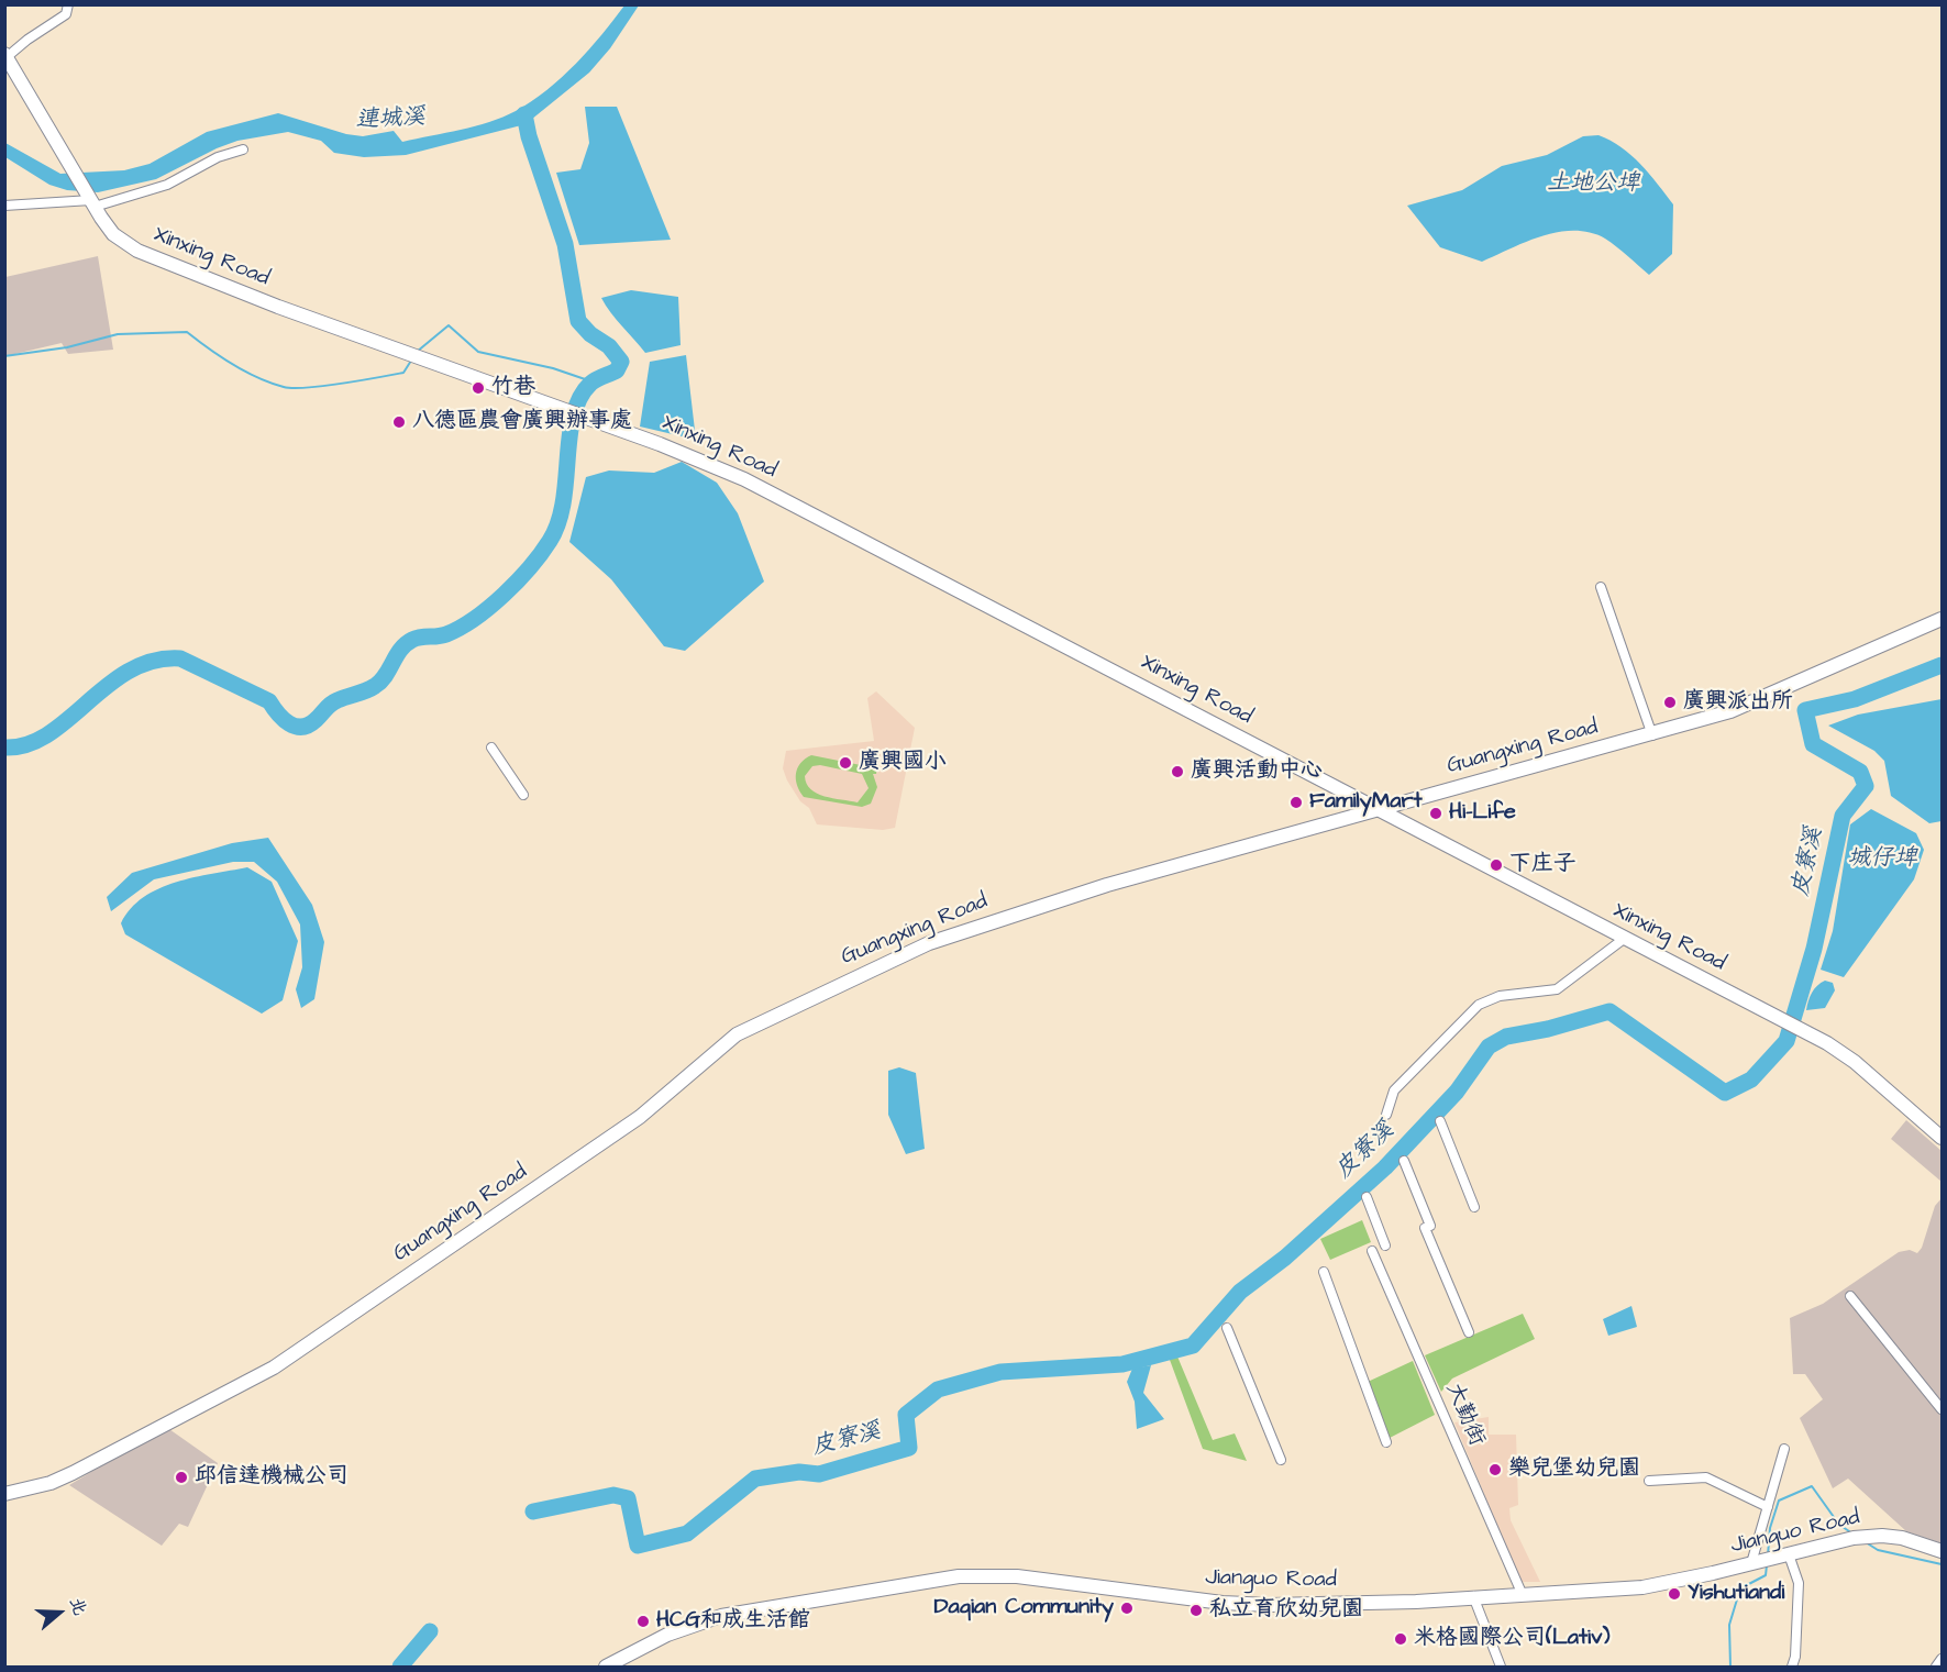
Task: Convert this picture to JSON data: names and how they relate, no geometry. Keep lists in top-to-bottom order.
{
  "streets": {
    "street": [
      "Xinxing Road",
      "Guangxing Road",
      "大勤街",
      "Jianguo Road"
    ]
  },
  "crossings": [
    ["Xinxing Road", "Guangxing Road"],
    ["大勤街", "Jianguo Road"]
  ],
  "water": [
    "連城溪",
    "土地公埤",
    "城仔埤",
    "皮寮溪"
  ],
  "places": [
    "竹巷",
    "八德區農會廣興辦事處",
    "廣興派出所",
    "廣興國小",
    "廣興活動中心",
    "FamilyMart",
    "Hi-Life",
    "下庄子",
    "樂兒堡幼兒園",
    "邱信達機械公司",
    "Yishutiandi",
    "Daqian Community",
    "私立育欣幼兒園",
    "HCG和成生活館",
    "米格國際公司(Lativ)"
  ],
  "north": "right"
}
